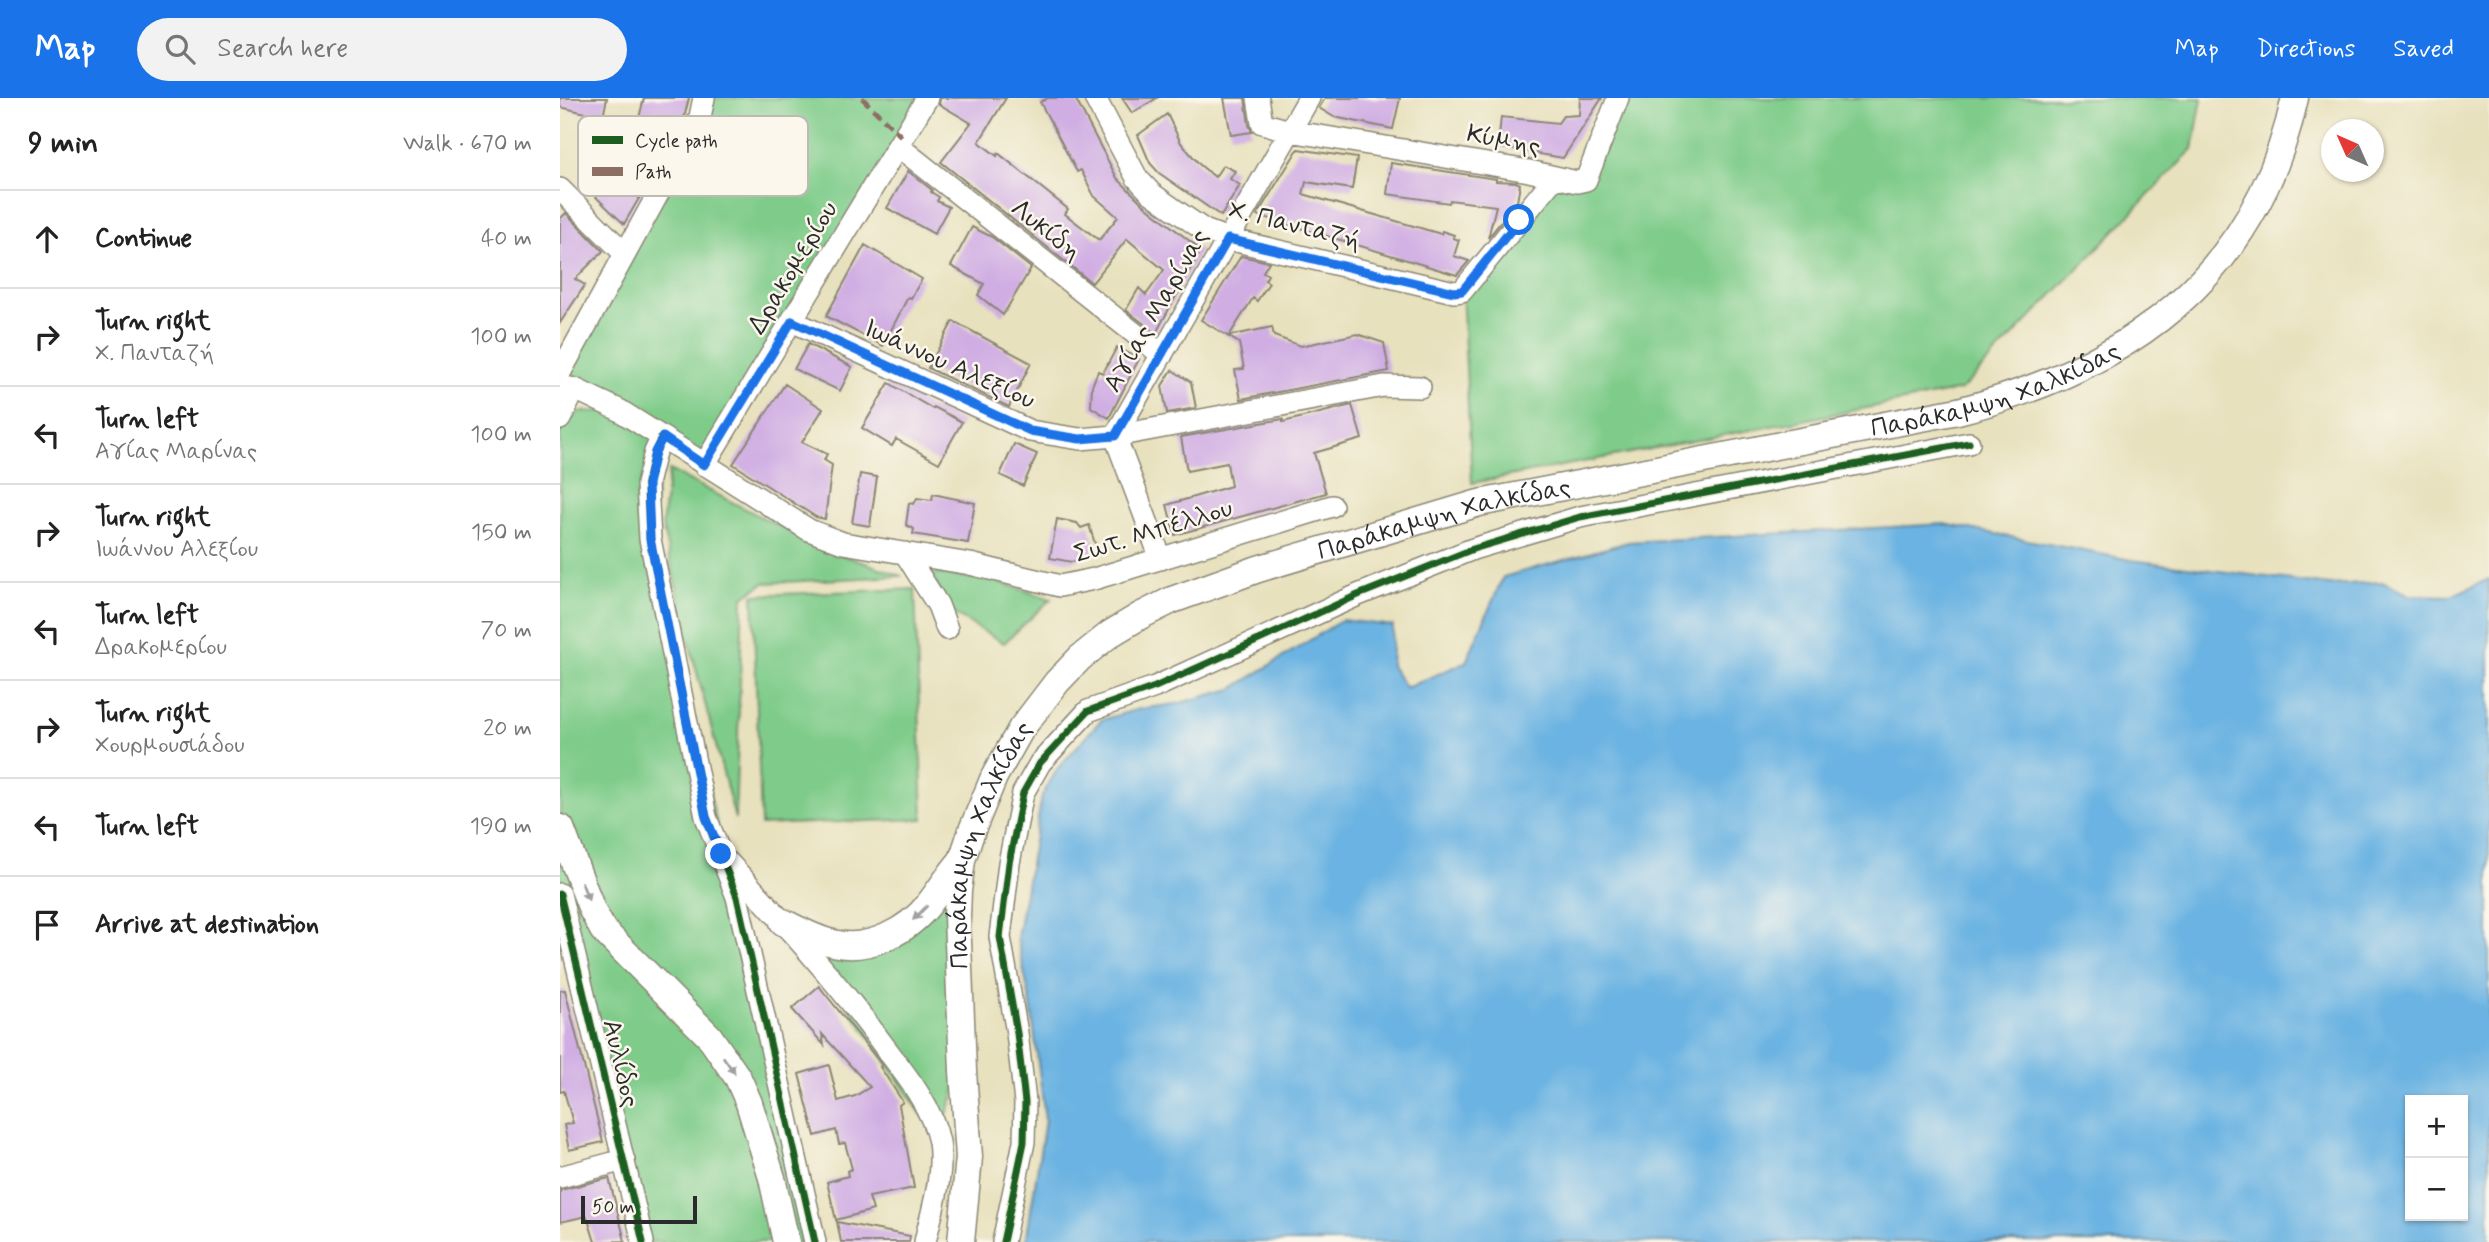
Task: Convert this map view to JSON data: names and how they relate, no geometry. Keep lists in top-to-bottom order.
{
  "streets": {
    "main road": ["Παράκαμψη Χαλκίδας"],
    "street": [
      "Κύμης",
      "Χ. Πανταζή",
      "Λυκίδη",
      "Δρακομερίου",
      "Αγίας Μαρίνας",
      "Ιωάννου Αλεξίου",
      "Σωτ. Μπέλλου",
      "Αυλίδος"
    ]
  },
  "crossings": [
    ["Κύμης", "Χ. Πανταζή"],
    ["Κύμης", "Αγίας Μαρίνας"],
    ["Χ. Πανταζή", "Αγίας Μαρίνας"],
    ["Λυκίδη", "Δρακομερίου"],
    ["Λυκίδη", "Αγίας Μαρίνας"],
    ["Δρακομερίου", "Ιωάννου Αλεξίου"],
    ["Δρακομερίου", "Σωτ. Μπέλλου"],
    ["Αγίας Μαρίνας", "Ιωάννου Αλεξίου"],
    ["Αγίας Μαρίνας", "Σωτ. Μπέλλου"]
  ],
  "legend": ["Cycle path", "Path"],
  "scale_bar": "50 m",
  "north": "top left",
  "page": {
    "header": "Map",
    "search": "Search here",
    "nav": ["Map", "Directions", "Saved"],
    "heading": ["9 min", "Walk · 670 m"],
    "list": [
      ["Continue", "40 m"],
      ["Turn right", "Χ. Πανταζή", "100 m"],
      ["Turn left", "Αγίας Μαρίνας", "100 m"],
      ["Turn right", "Ιωάννου Αλεξίου", "150 m"],
      ["Turn left", "Δρακομερίου", "70 m"],
      ["Turn right", "Χουρμουσιάδου", "20 m"],
      ["Turn left", "190 m"],
      "Arrive at destination"
    ],
    "map_buttons": ["+", "−"],
    "scale": "50 m"
  }
}
